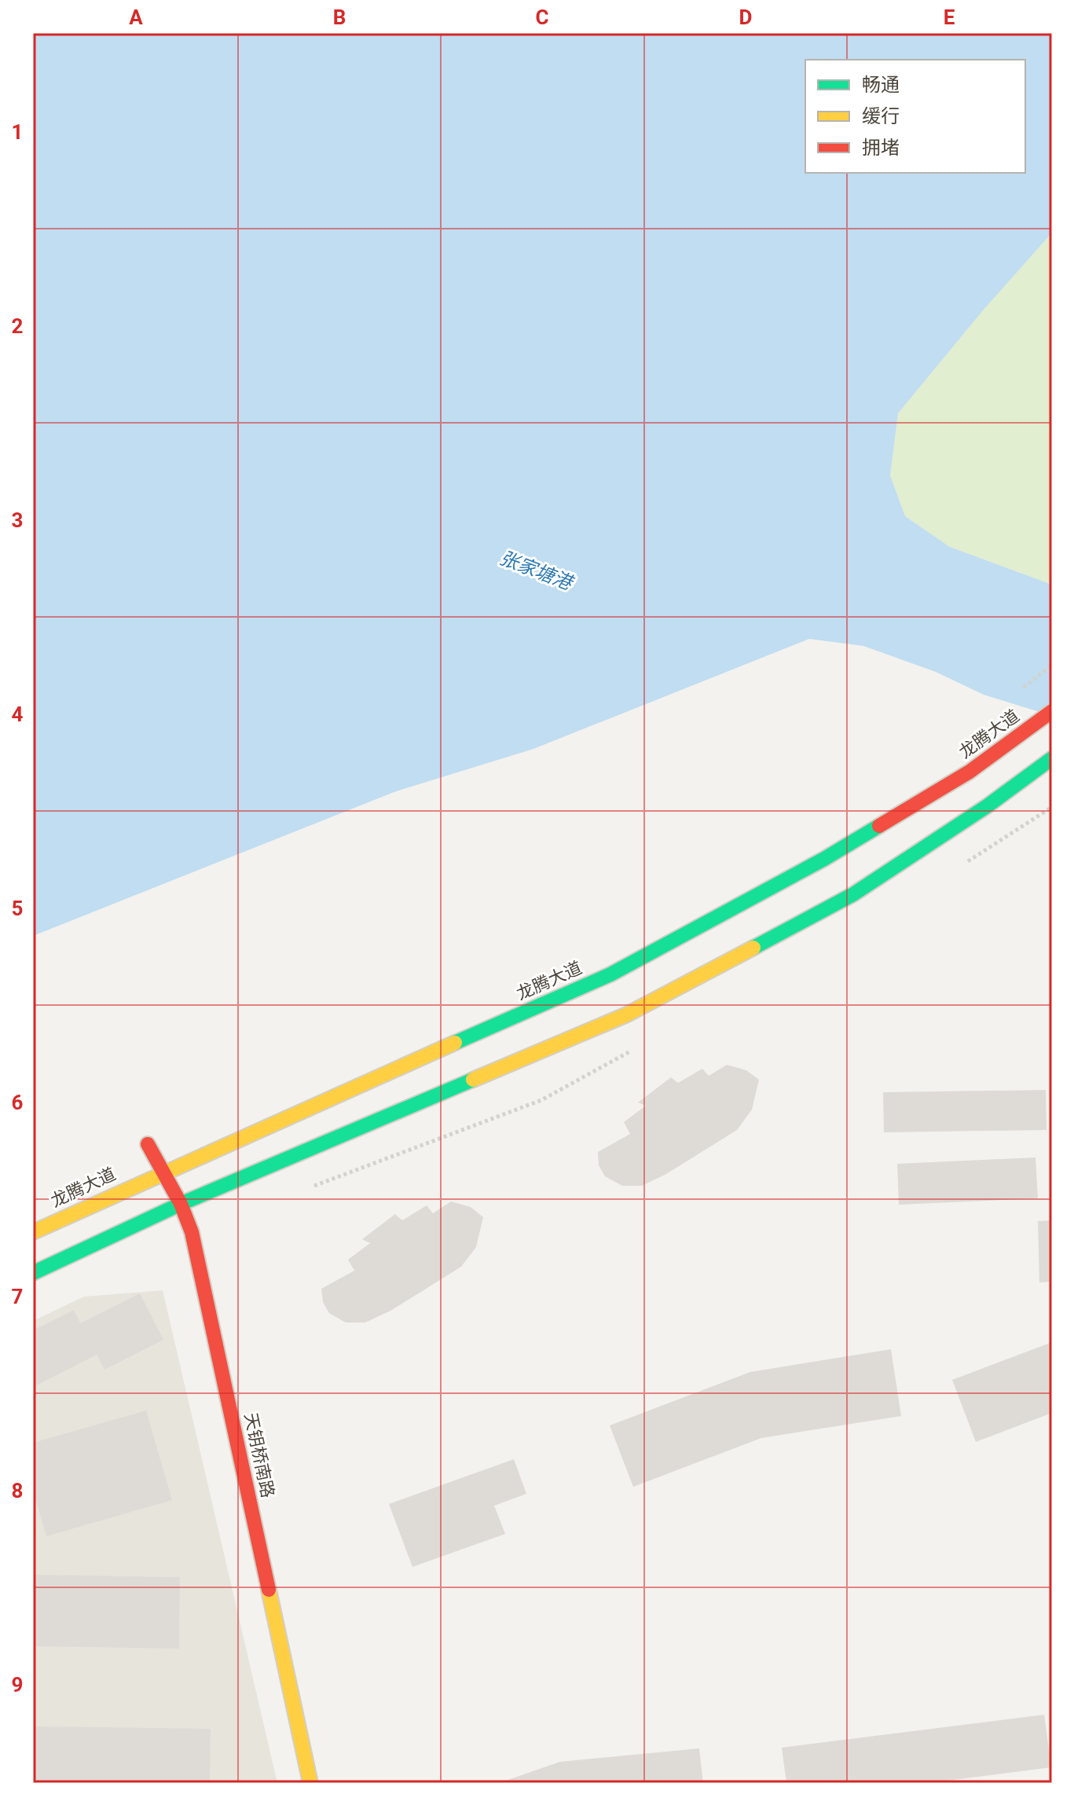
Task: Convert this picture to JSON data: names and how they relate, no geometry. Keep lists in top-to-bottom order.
{
  "streets": {
    "main road": ["龙腾大道", "天钥桥南路"]
  },
  "crossings": [
    ["龙腾大道", "天钥桥南路"]
  ],
  "water": ["张家塘港"],
  "legend": ["畅通", "缓行", "拥堵"],
  "grid": {
    "columns": [
      "A",
      "B",
      "C",
      "D",
      "E"
    ],
    "rows": [
      "1",
      "2",
      "3",
      "4",
      "5",
      "6",
      "7",
      "8",
      "9"
    ]
  }
}
